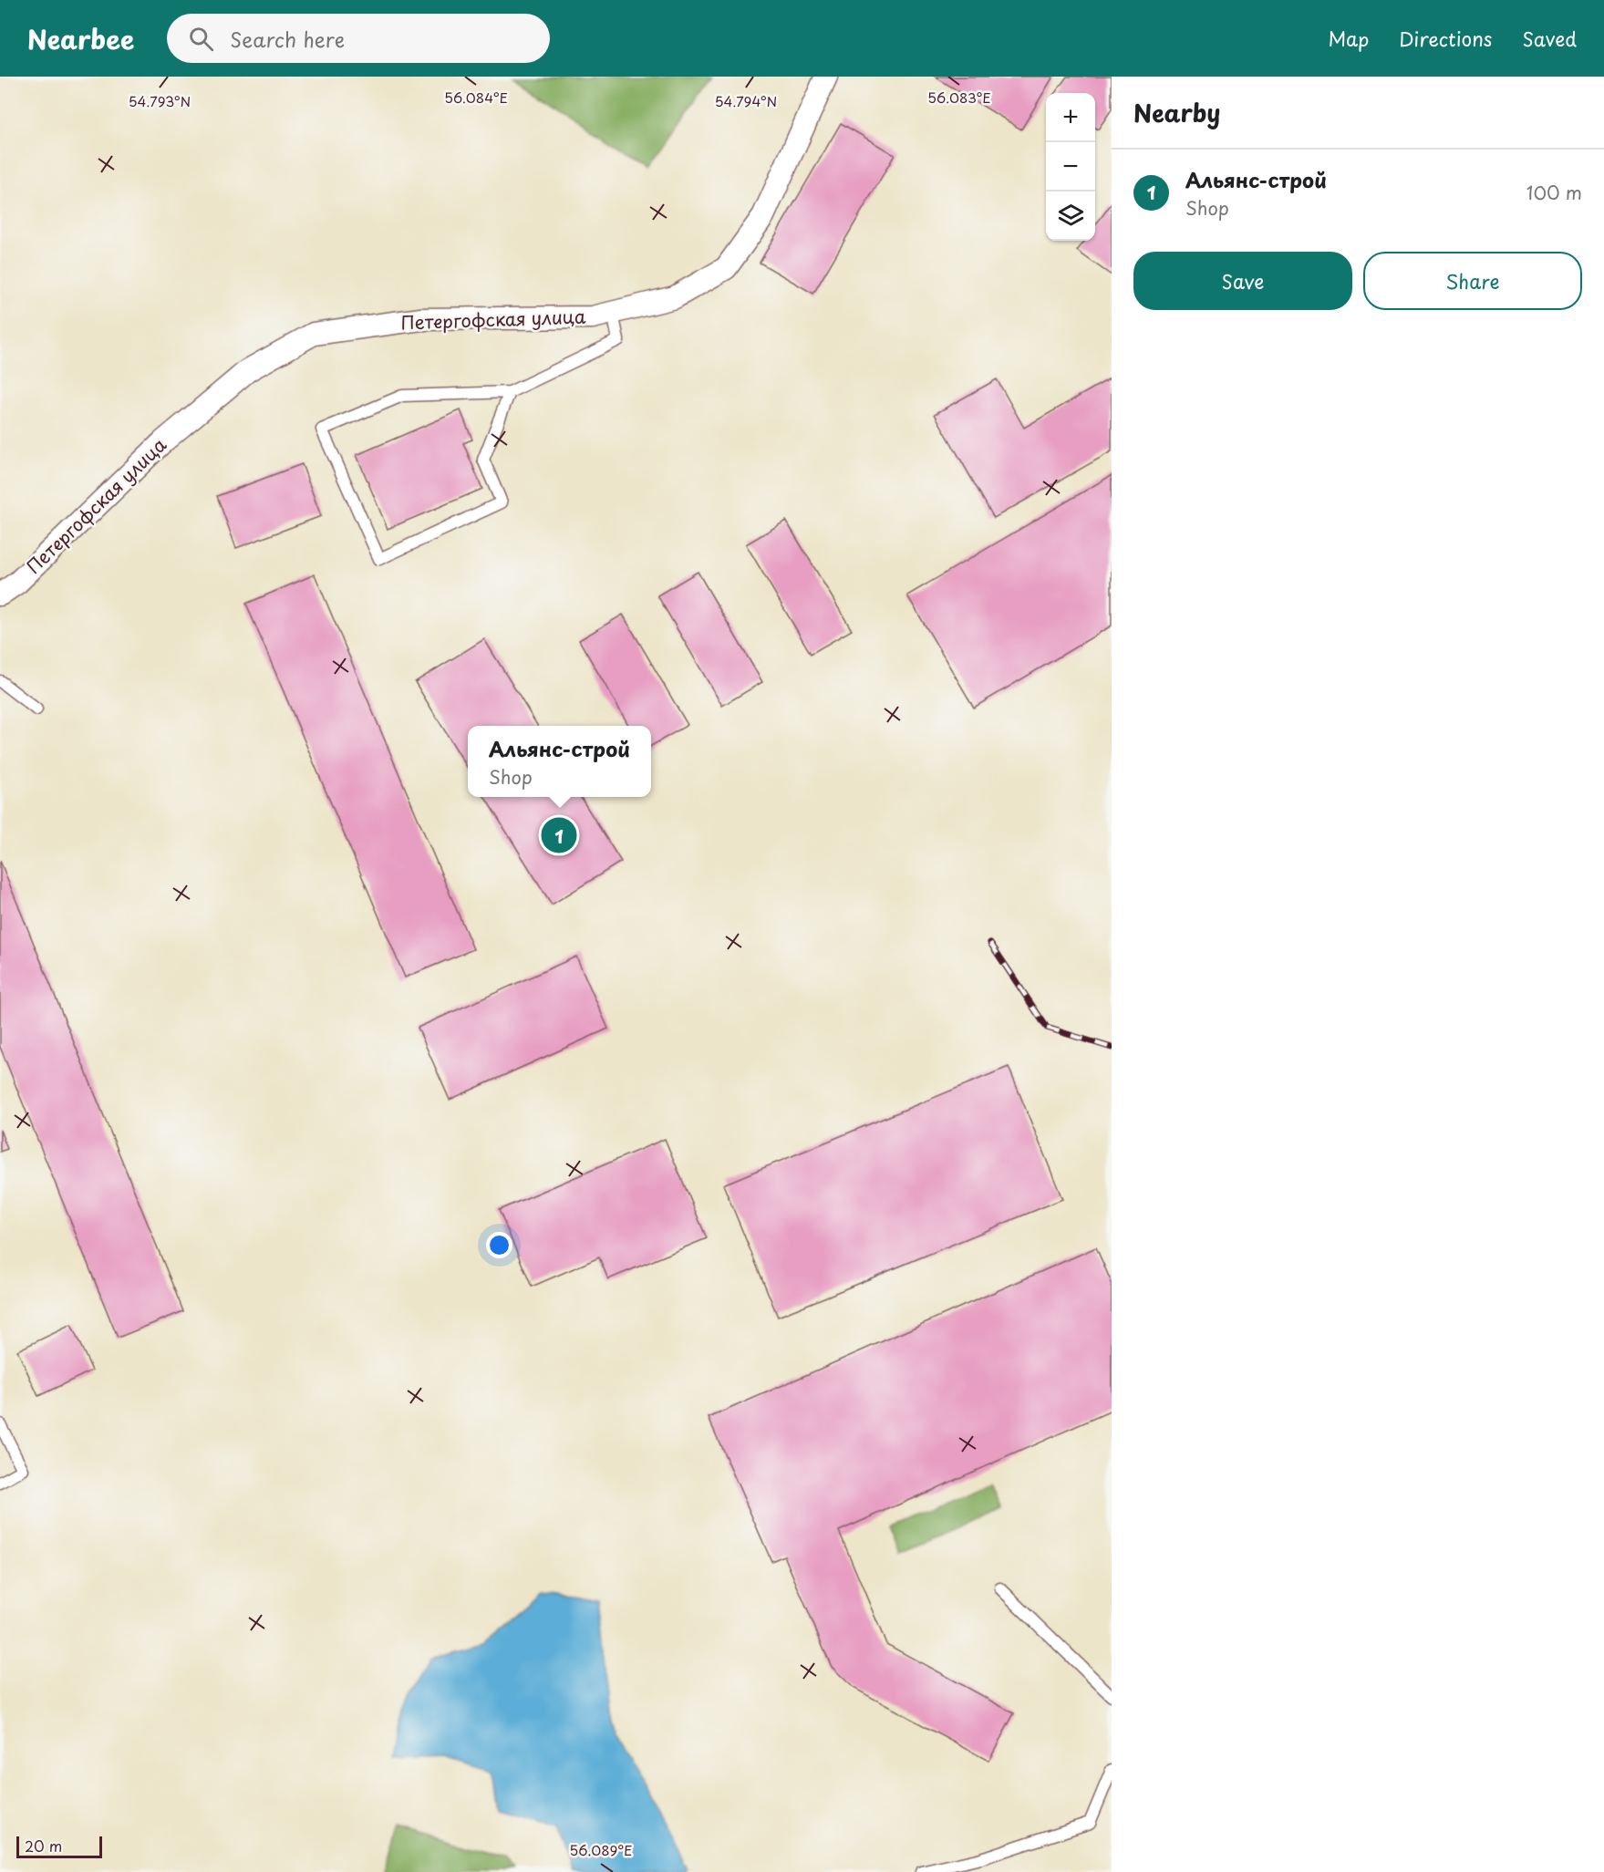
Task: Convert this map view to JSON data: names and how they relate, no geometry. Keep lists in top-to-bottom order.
{
  "streets": {
    "street": ["Петергофская улица"]
  },
  "scale_bar": "20 m",
  "page": {
    "header": "Nearbee",
    "search": "Search here",
    "nav": ["Map", "Directions", "Saved"],
    "heading": "Nearby",
    "map_buttons": ["+", "−"],
    "list": [
      {
        "mark": "1",
        "name": "Альянс-строй",
        "note": "Shop",
        "value": "100 m"
      }
    ],
    "buttons": ["Save", "Share"],
    "popup": ["Альянс-строй", "Shop"],
    "pins": "1",
    "scale": "20 m"
  },
  "coordinates": [
    "56.083°E",
    "56.084°E",
    "54.793°N",
    "54.794°N",
    "56.089°E"
  ]
}
